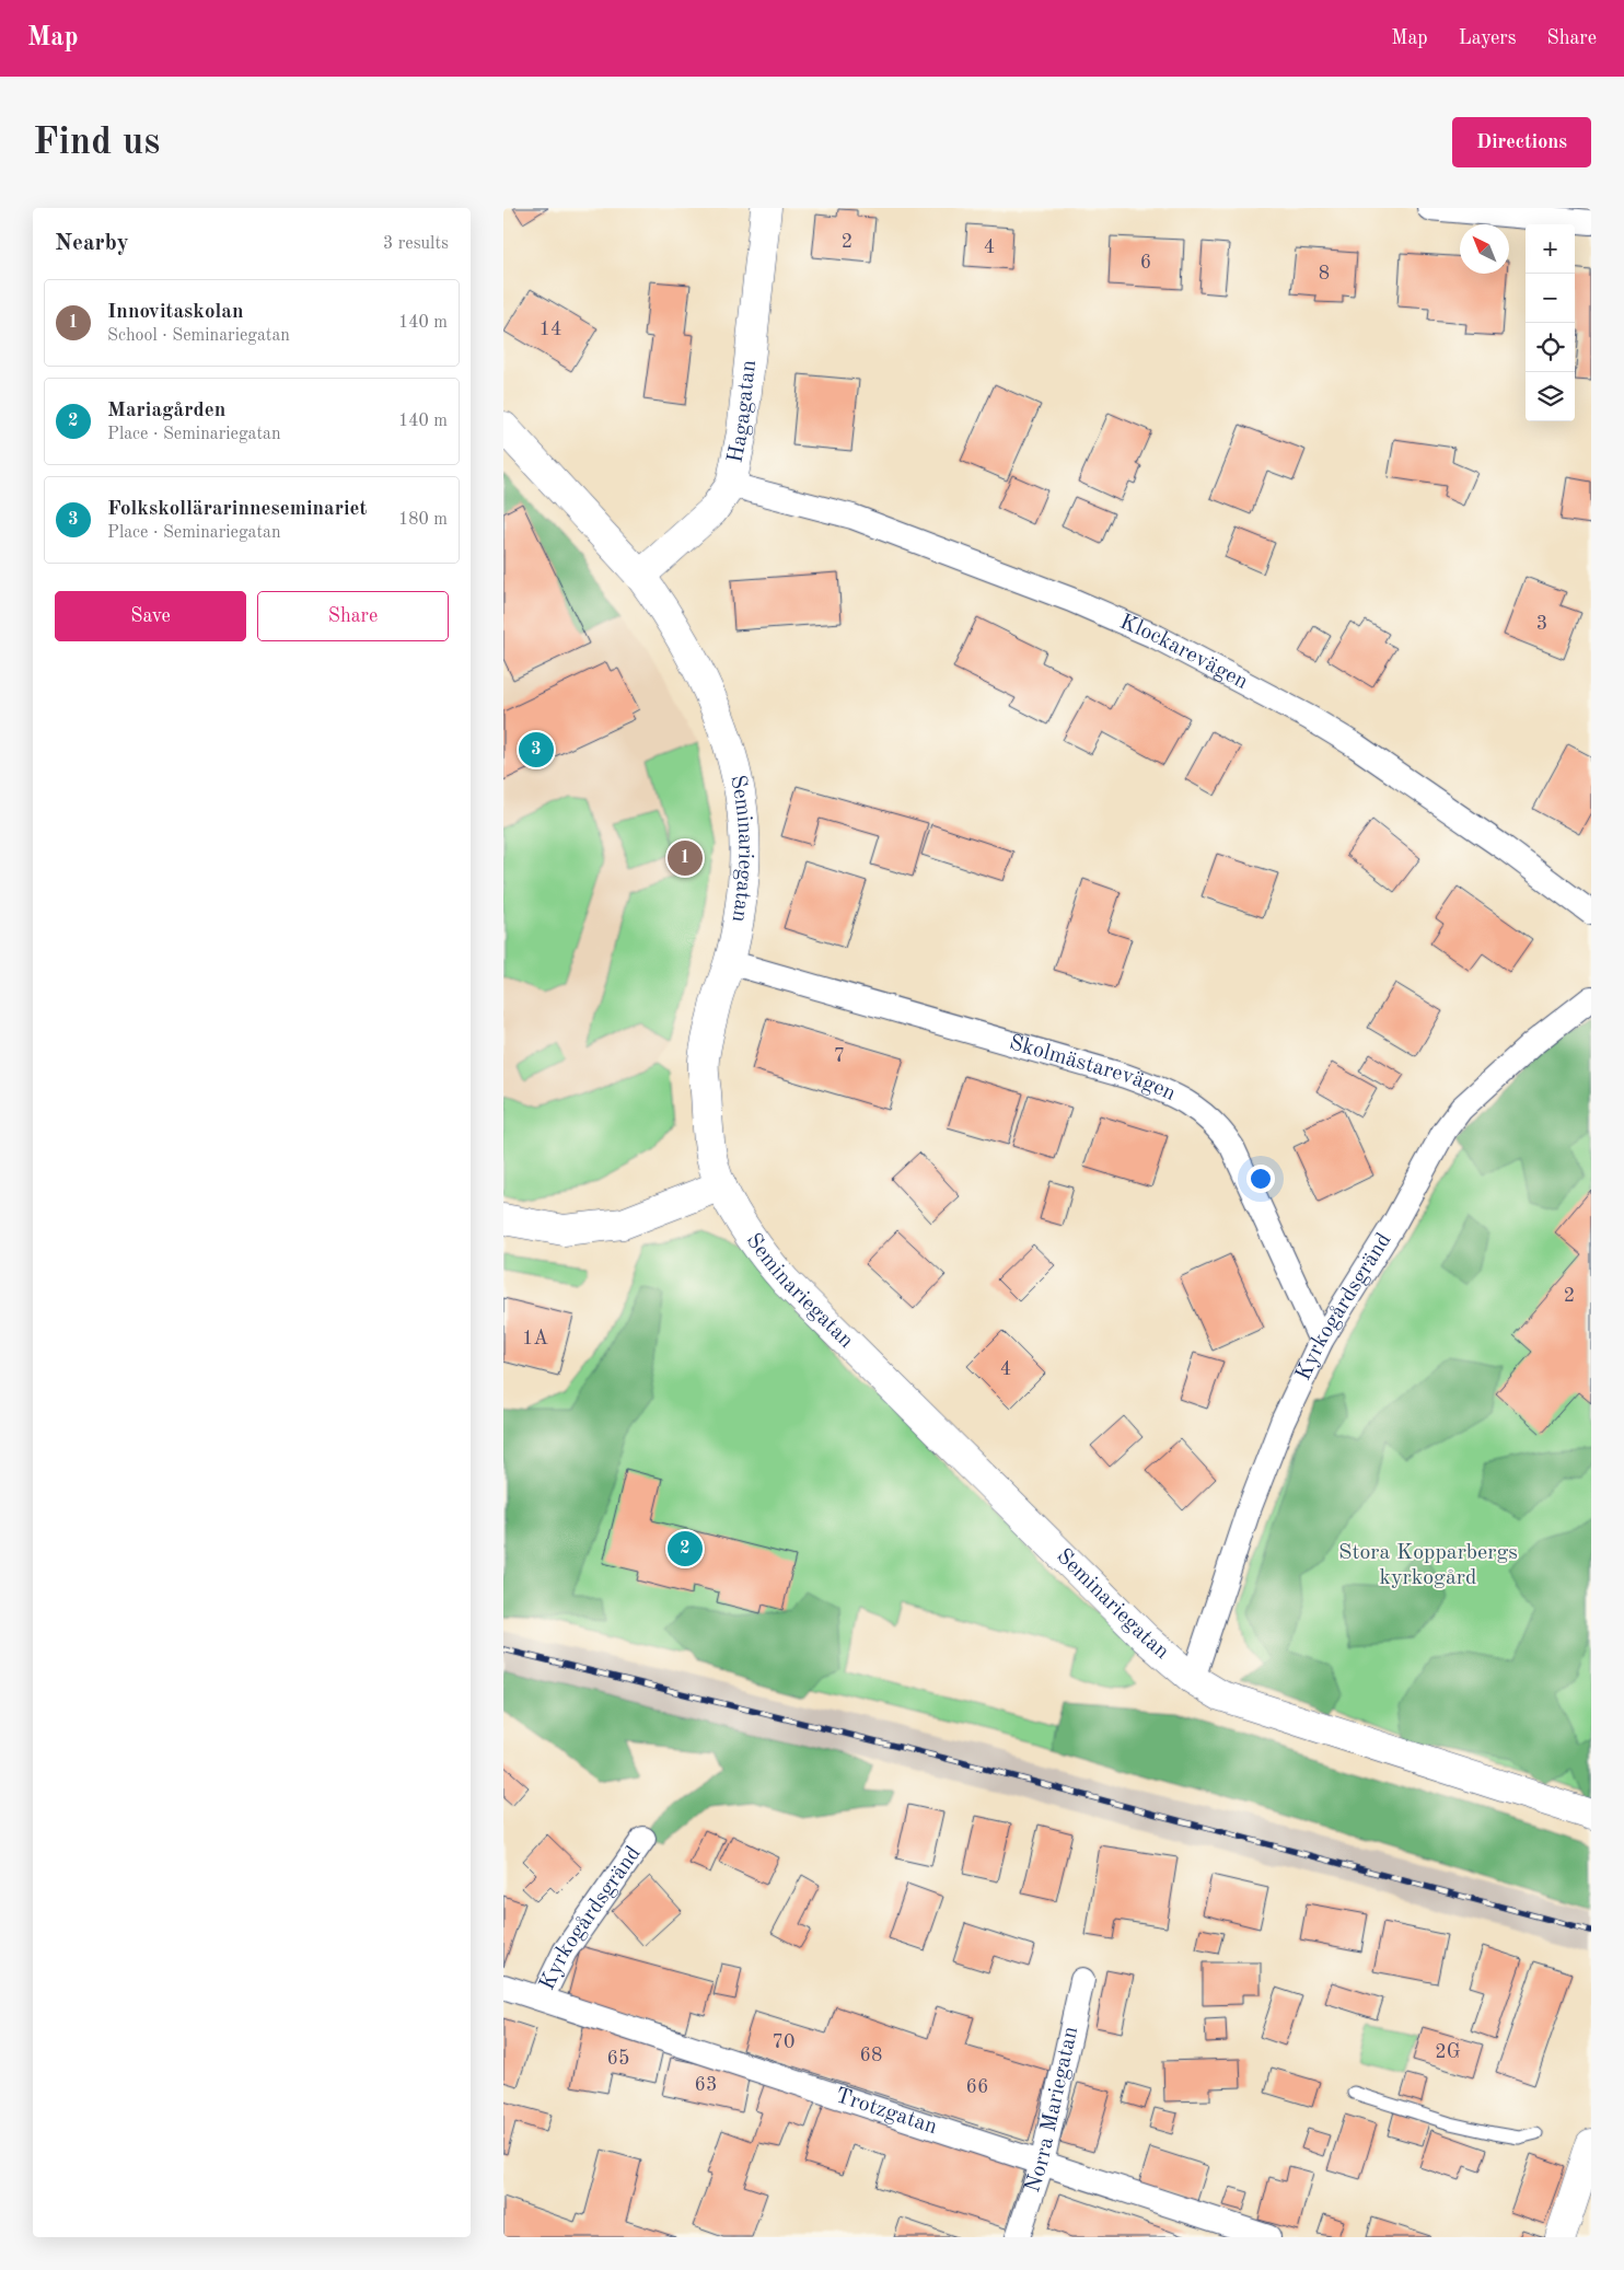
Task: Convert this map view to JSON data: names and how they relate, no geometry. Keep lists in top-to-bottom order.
{
  "streets": {
    "street": [
      "Hagagatan",
      "Klockarevägen",
      "Seminariegatan",
      "Skolmästarevägen",
      "Kyrkogårdsgränd",
      "Norra Mariegatan",
      "Trotzgatan"
    ]
  },
  "crossings": [
    ["Hagagatan", "Klockarevägen"],
    ["Hagagatan", "Seminariegatan"],
    ["Seminariegatan", "Skolmästarevägen"],
    ["Seminariegatan", "Kyrkogårdsgränd"],
    ["Skolmästarevägen", "Kyrkogårdsgränd"],
    ["Kyrkogårdsgränd", "Trotzgatan"],
    ["Norra Mariegatan", "Trotzgatan"]
  ],
  "parks": ["Stora Kopparbergs kyrkogård"],
  "house_numbers": [
    "2",
    "4",
    "6",
    "8",
    "14",
    "3",
    "7",
    "2",
    "1A",
    "4",
    "70",
    "2G",
    "68",
    "65",
    "63",
    "66"
  ],
  "north": "top left",
  "page": {
    "header": "Map",
    "nav": ["Map", "Layers", "Share"],
    "buttons": [
      "Directions",
      ["Save", "Share"]
    ],
    "title": "Find us",
    "heading": ["Nearby", "3 results"],
    "map_buttons": ["+", "−"],
    "list": [
      {
        "mark": "1",
        "name": "Innovitaskolan",
        "note": "School · Seminariegatan",
        "value": "140 m"
      },
      {
        "mark": "2",
        "name": "Mariagården",
        "note": "Place · Seminariegatan",
        "value": "140 m"
      },
      {
        "mark": "3",
        "name": "Folkskollärarinneseminariet",
        "note": "Place · Seminariegatan",
        "value": "180 m"
      }
    ],
    "pins": ["3", "1", "2"]
  }
}
